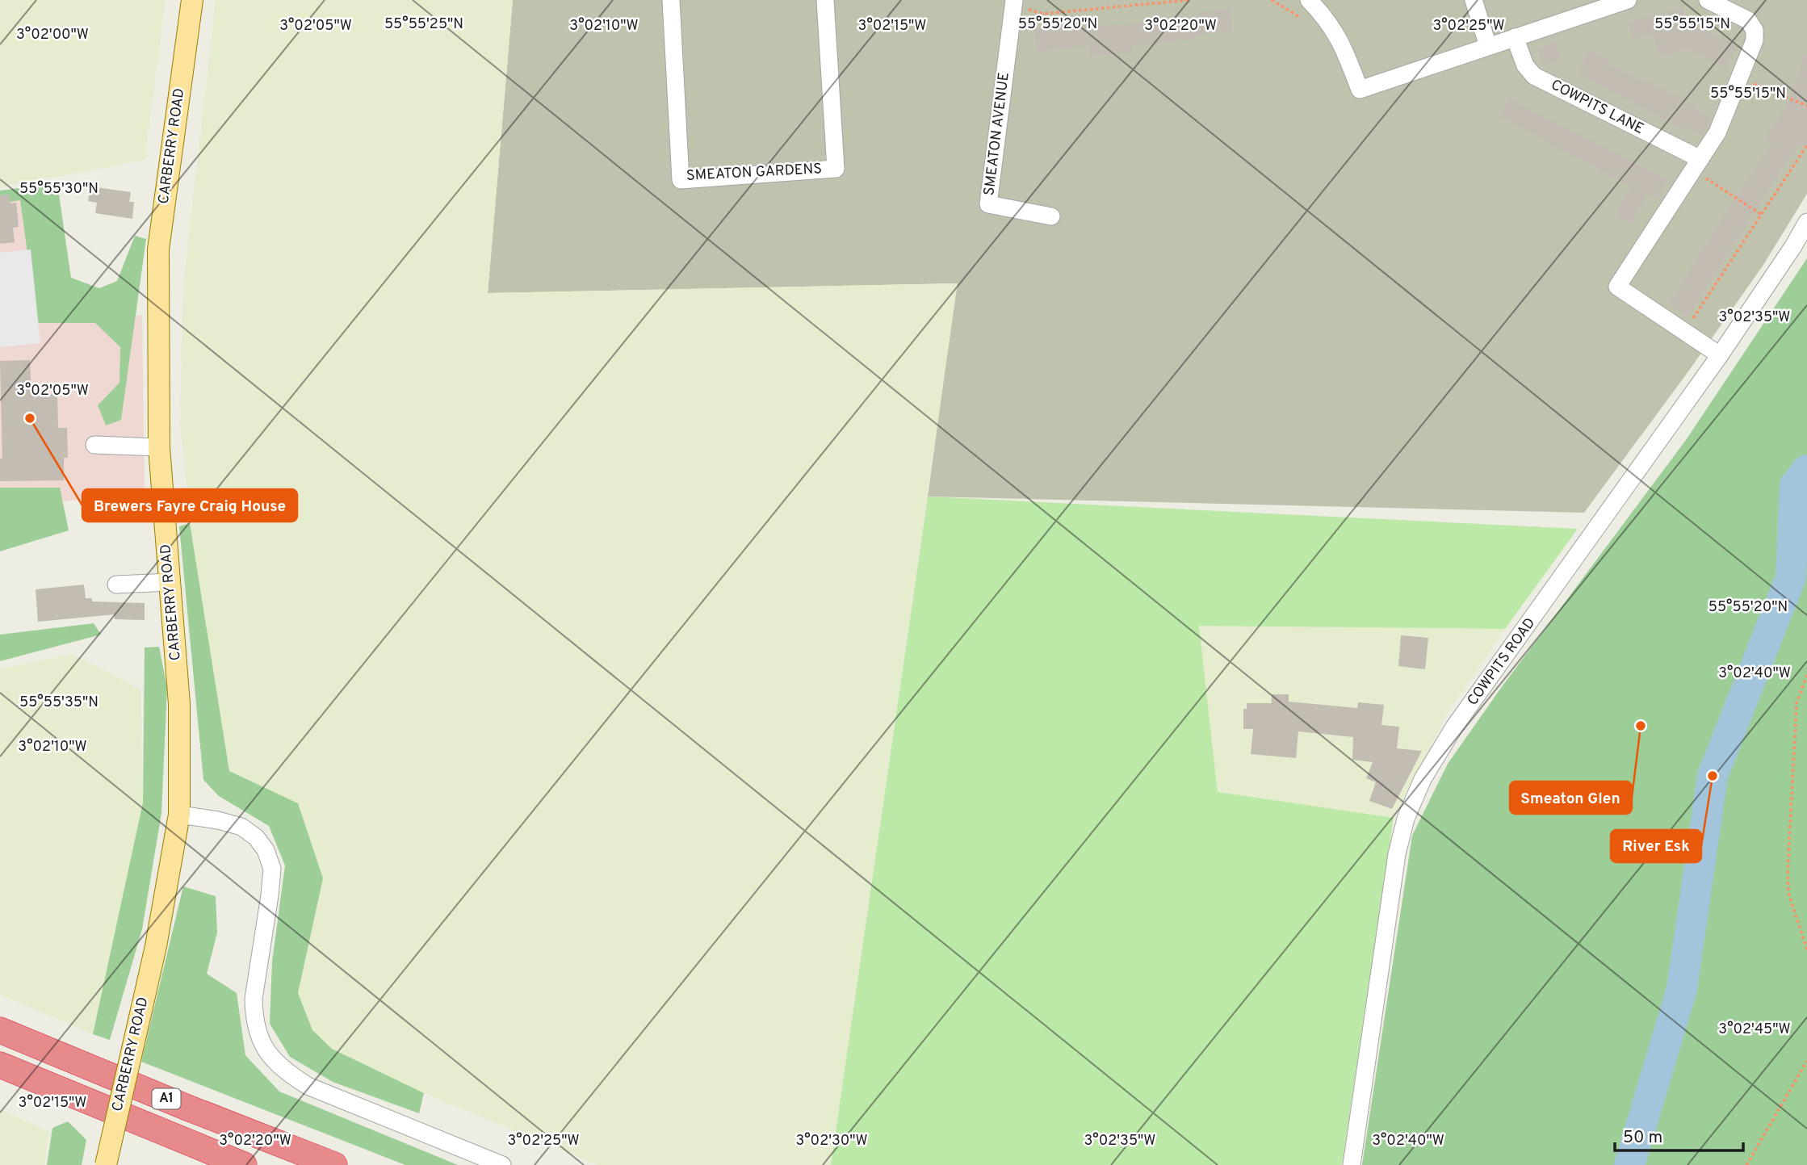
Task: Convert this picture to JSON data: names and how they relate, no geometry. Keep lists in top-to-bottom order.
{
  "streets": {
    "highway": ["A1"],
    "main road": ["CARBERRY ROAD"],
    "street": [
      "COWPITS LANE",
      "SMEATON AVENUE",
      "SMEATON GARDENS",
      "COWPITS ROAD"
    ]
  },
  "places": ["Brewers Fayre Craig House", "Smeaton Glen", "River Esk"],
  "scale_bar": "50 m",
  "coordinates": [
    "55°55'25\"N",
    "55°55'20\"N",
    "55°55'15\"N",
    "3°02'05\"W",
    "3°02'10\"W",
    "3°02'15\"W",
    "3°02'20\"W",
    "3°02'25\"W",
    "3°02'00\"W",
    "55°55'30\"N",
    "3°02'35\"W",
    "3°02'40\"W",
    "55°55'35\"N",
    "3°02'45\"W",
    "3°02'30\"W"
  ]
}
